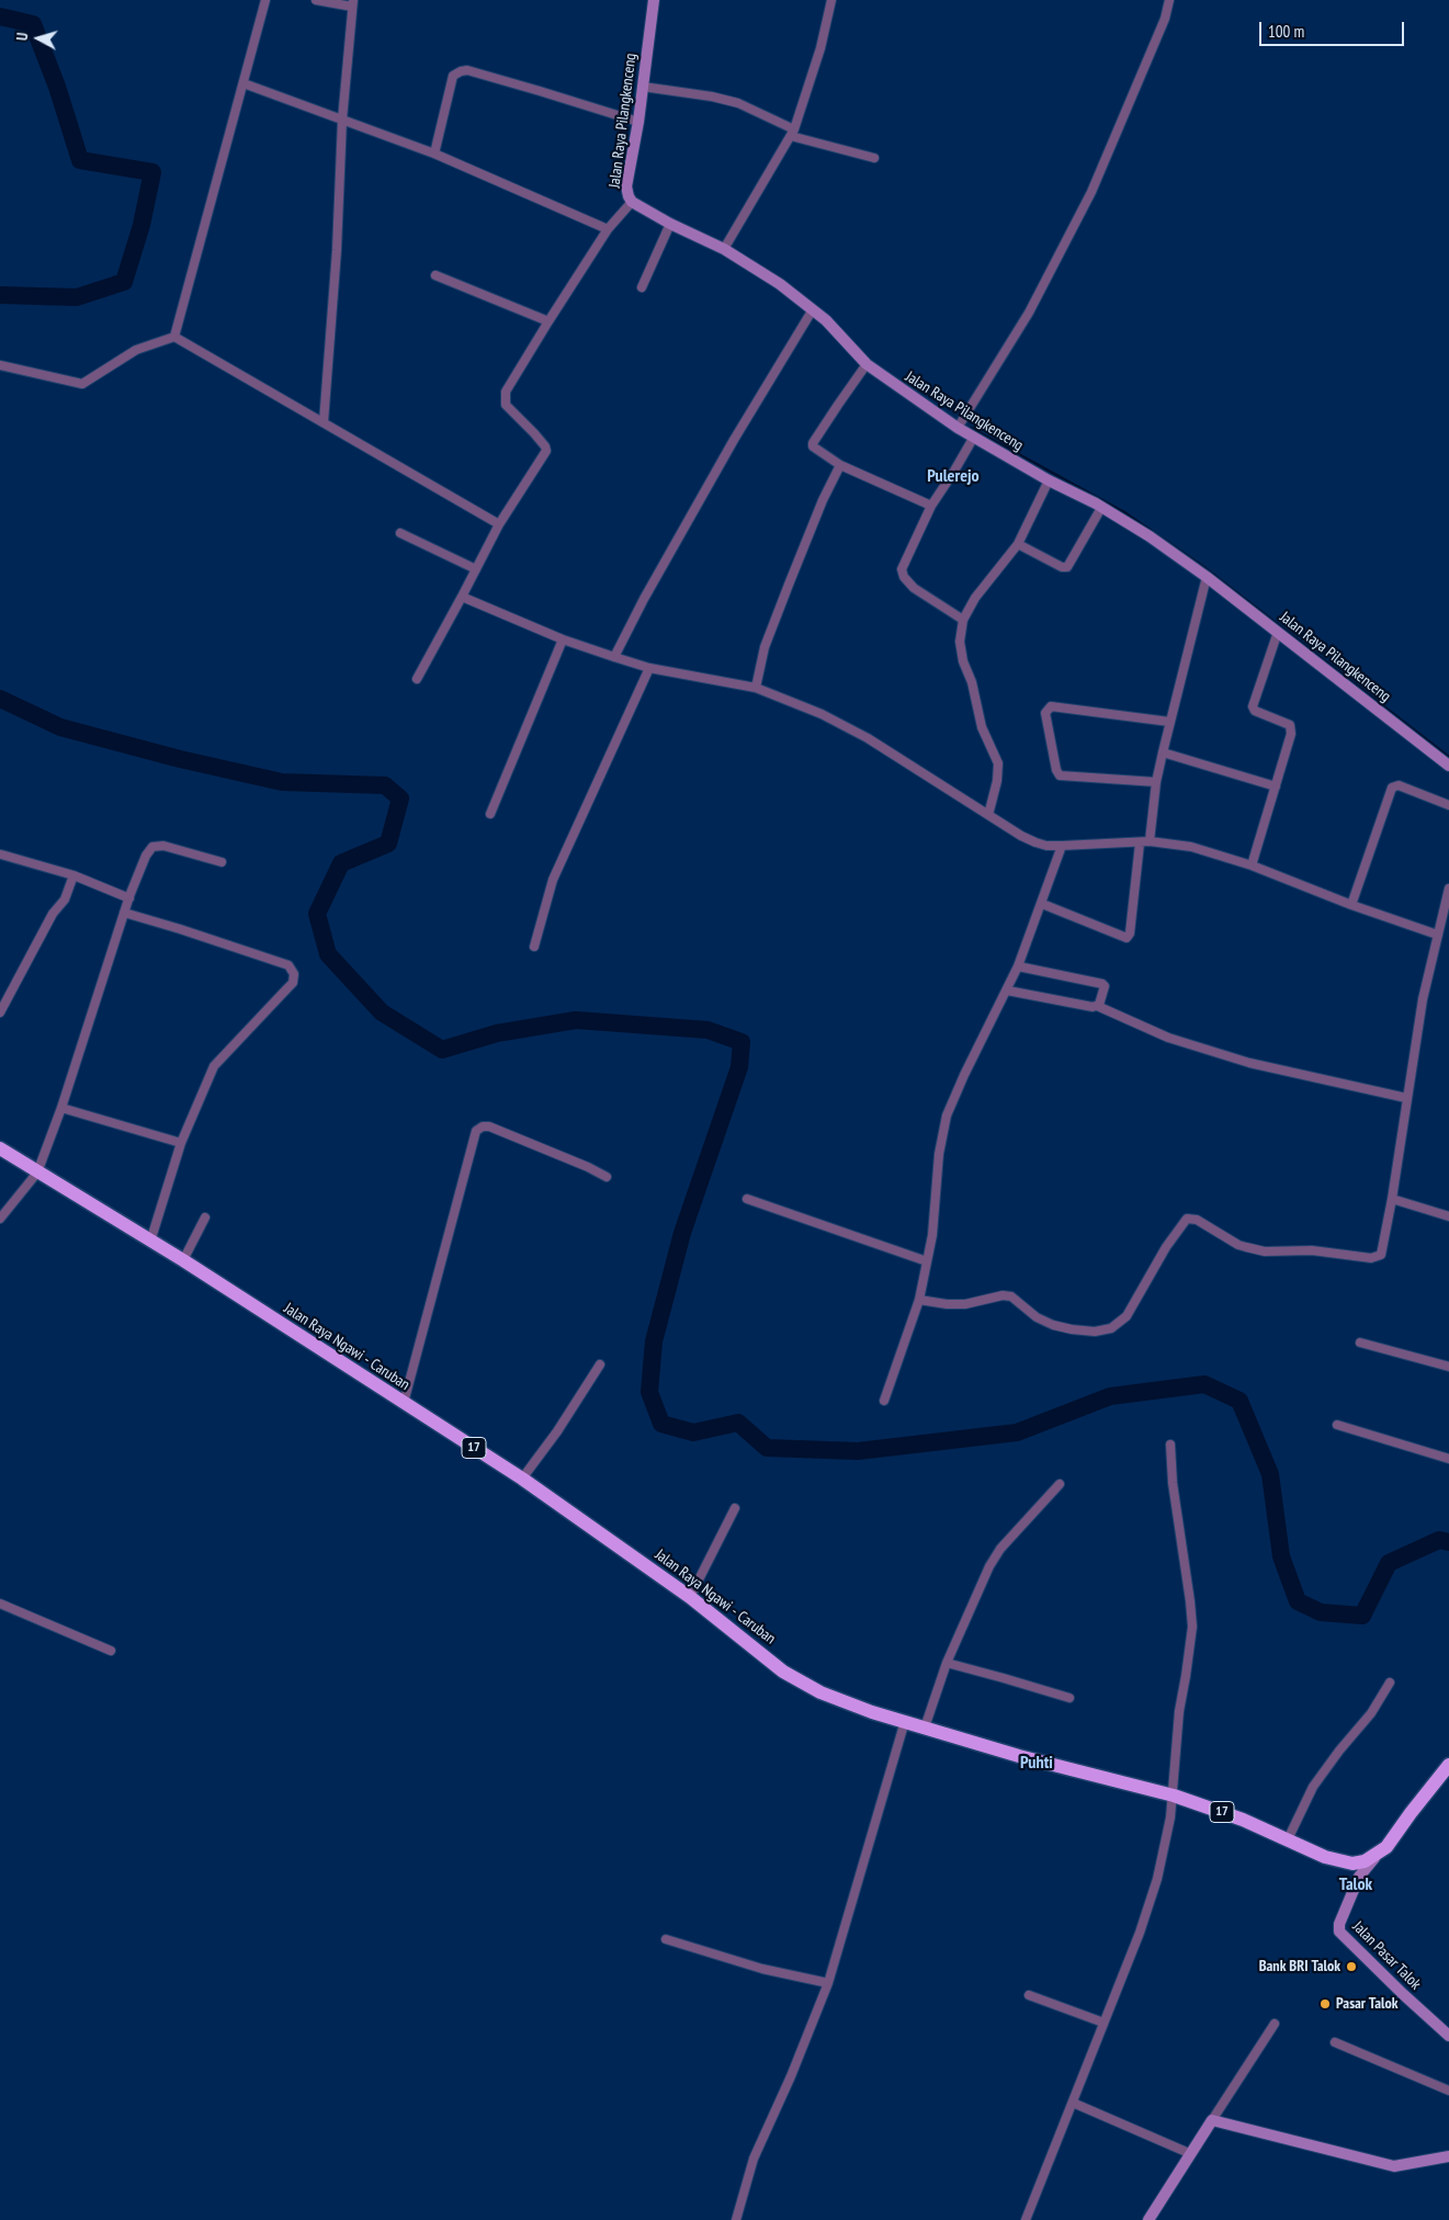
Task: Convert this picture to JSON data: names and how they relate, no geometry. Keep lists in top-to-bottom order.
{
  "streets": {
    "highway": ["Jalan Raya Ngawi - Caruban", "17"],
    "main road": ["Jalan Raya Pilangkenceng", "Jalan Pasar Talok"]
  },
  "districts": ["Pulerejo", "Puhti", "Talok"],
  "places": ["Bank BRI Talok", "Pasar Talok"],
  "scale_bar": "100 m",
  "north": "left"
}
